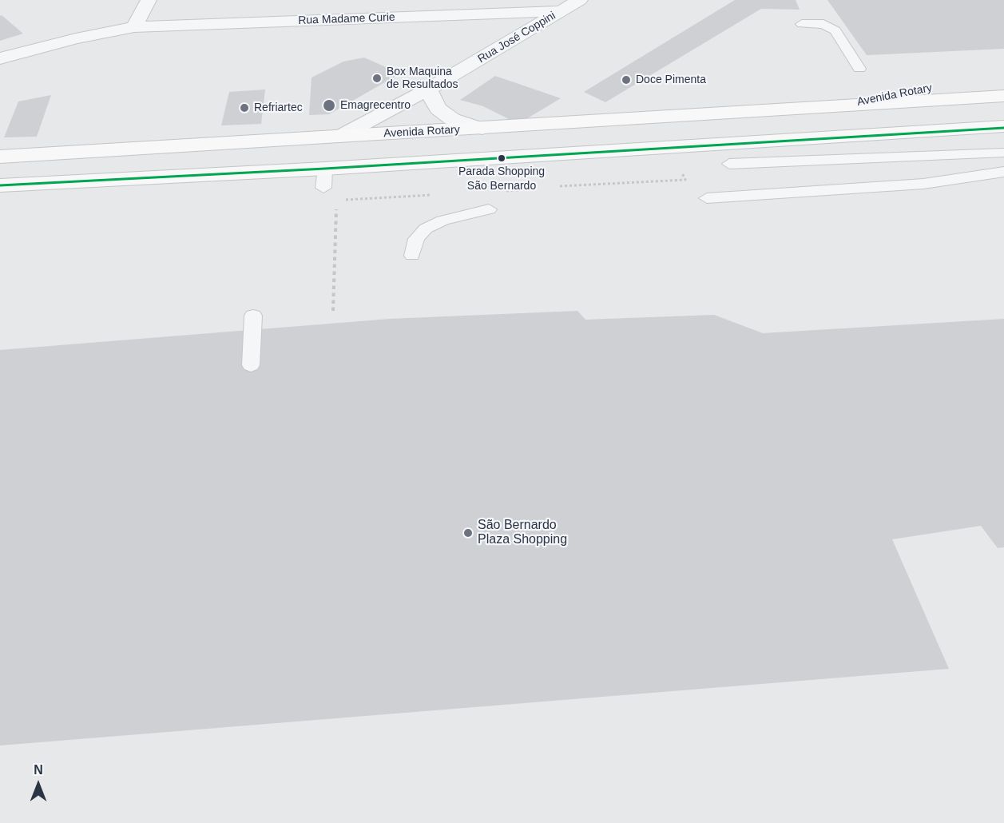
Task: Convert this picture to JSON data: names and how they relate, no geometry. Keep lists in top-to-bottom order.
{
  "streets": {
    "main road": ["Avenida Rotary"],
    "street": ["Rua Madame Curie", "Rua José Coppini"]
  },
  "crossings": [
    ["Rua Madame Curie", "Rua José Coppini"],
    ["Rua José Coppini", "Avenida Rotary"]
  ],
  "places": [
    "Box Maquina de Resultados",
    "Doce Pimenta",
    "Emagrecentro",
    "Refriartec",
    "Parada Shopping São Bernardo",
    "São Bernardo Plaza Shopping"
  ],
  "north": "top"
}
